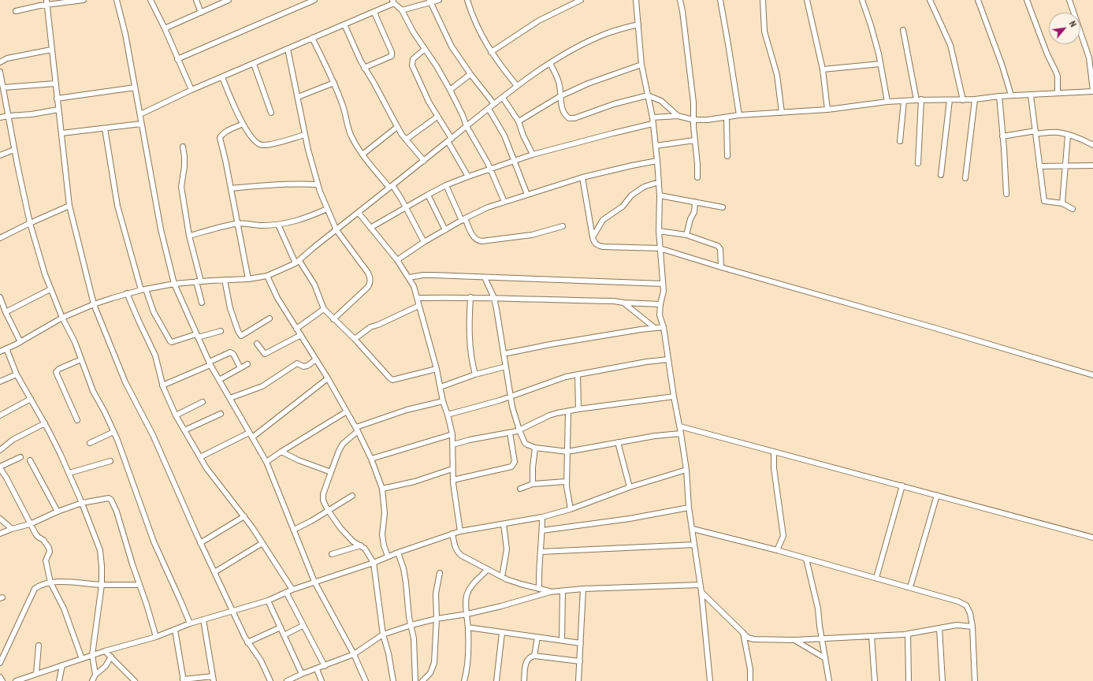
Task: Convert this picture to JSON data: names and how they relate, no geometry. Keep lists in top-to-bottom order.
{
  "north": "top right"
}
